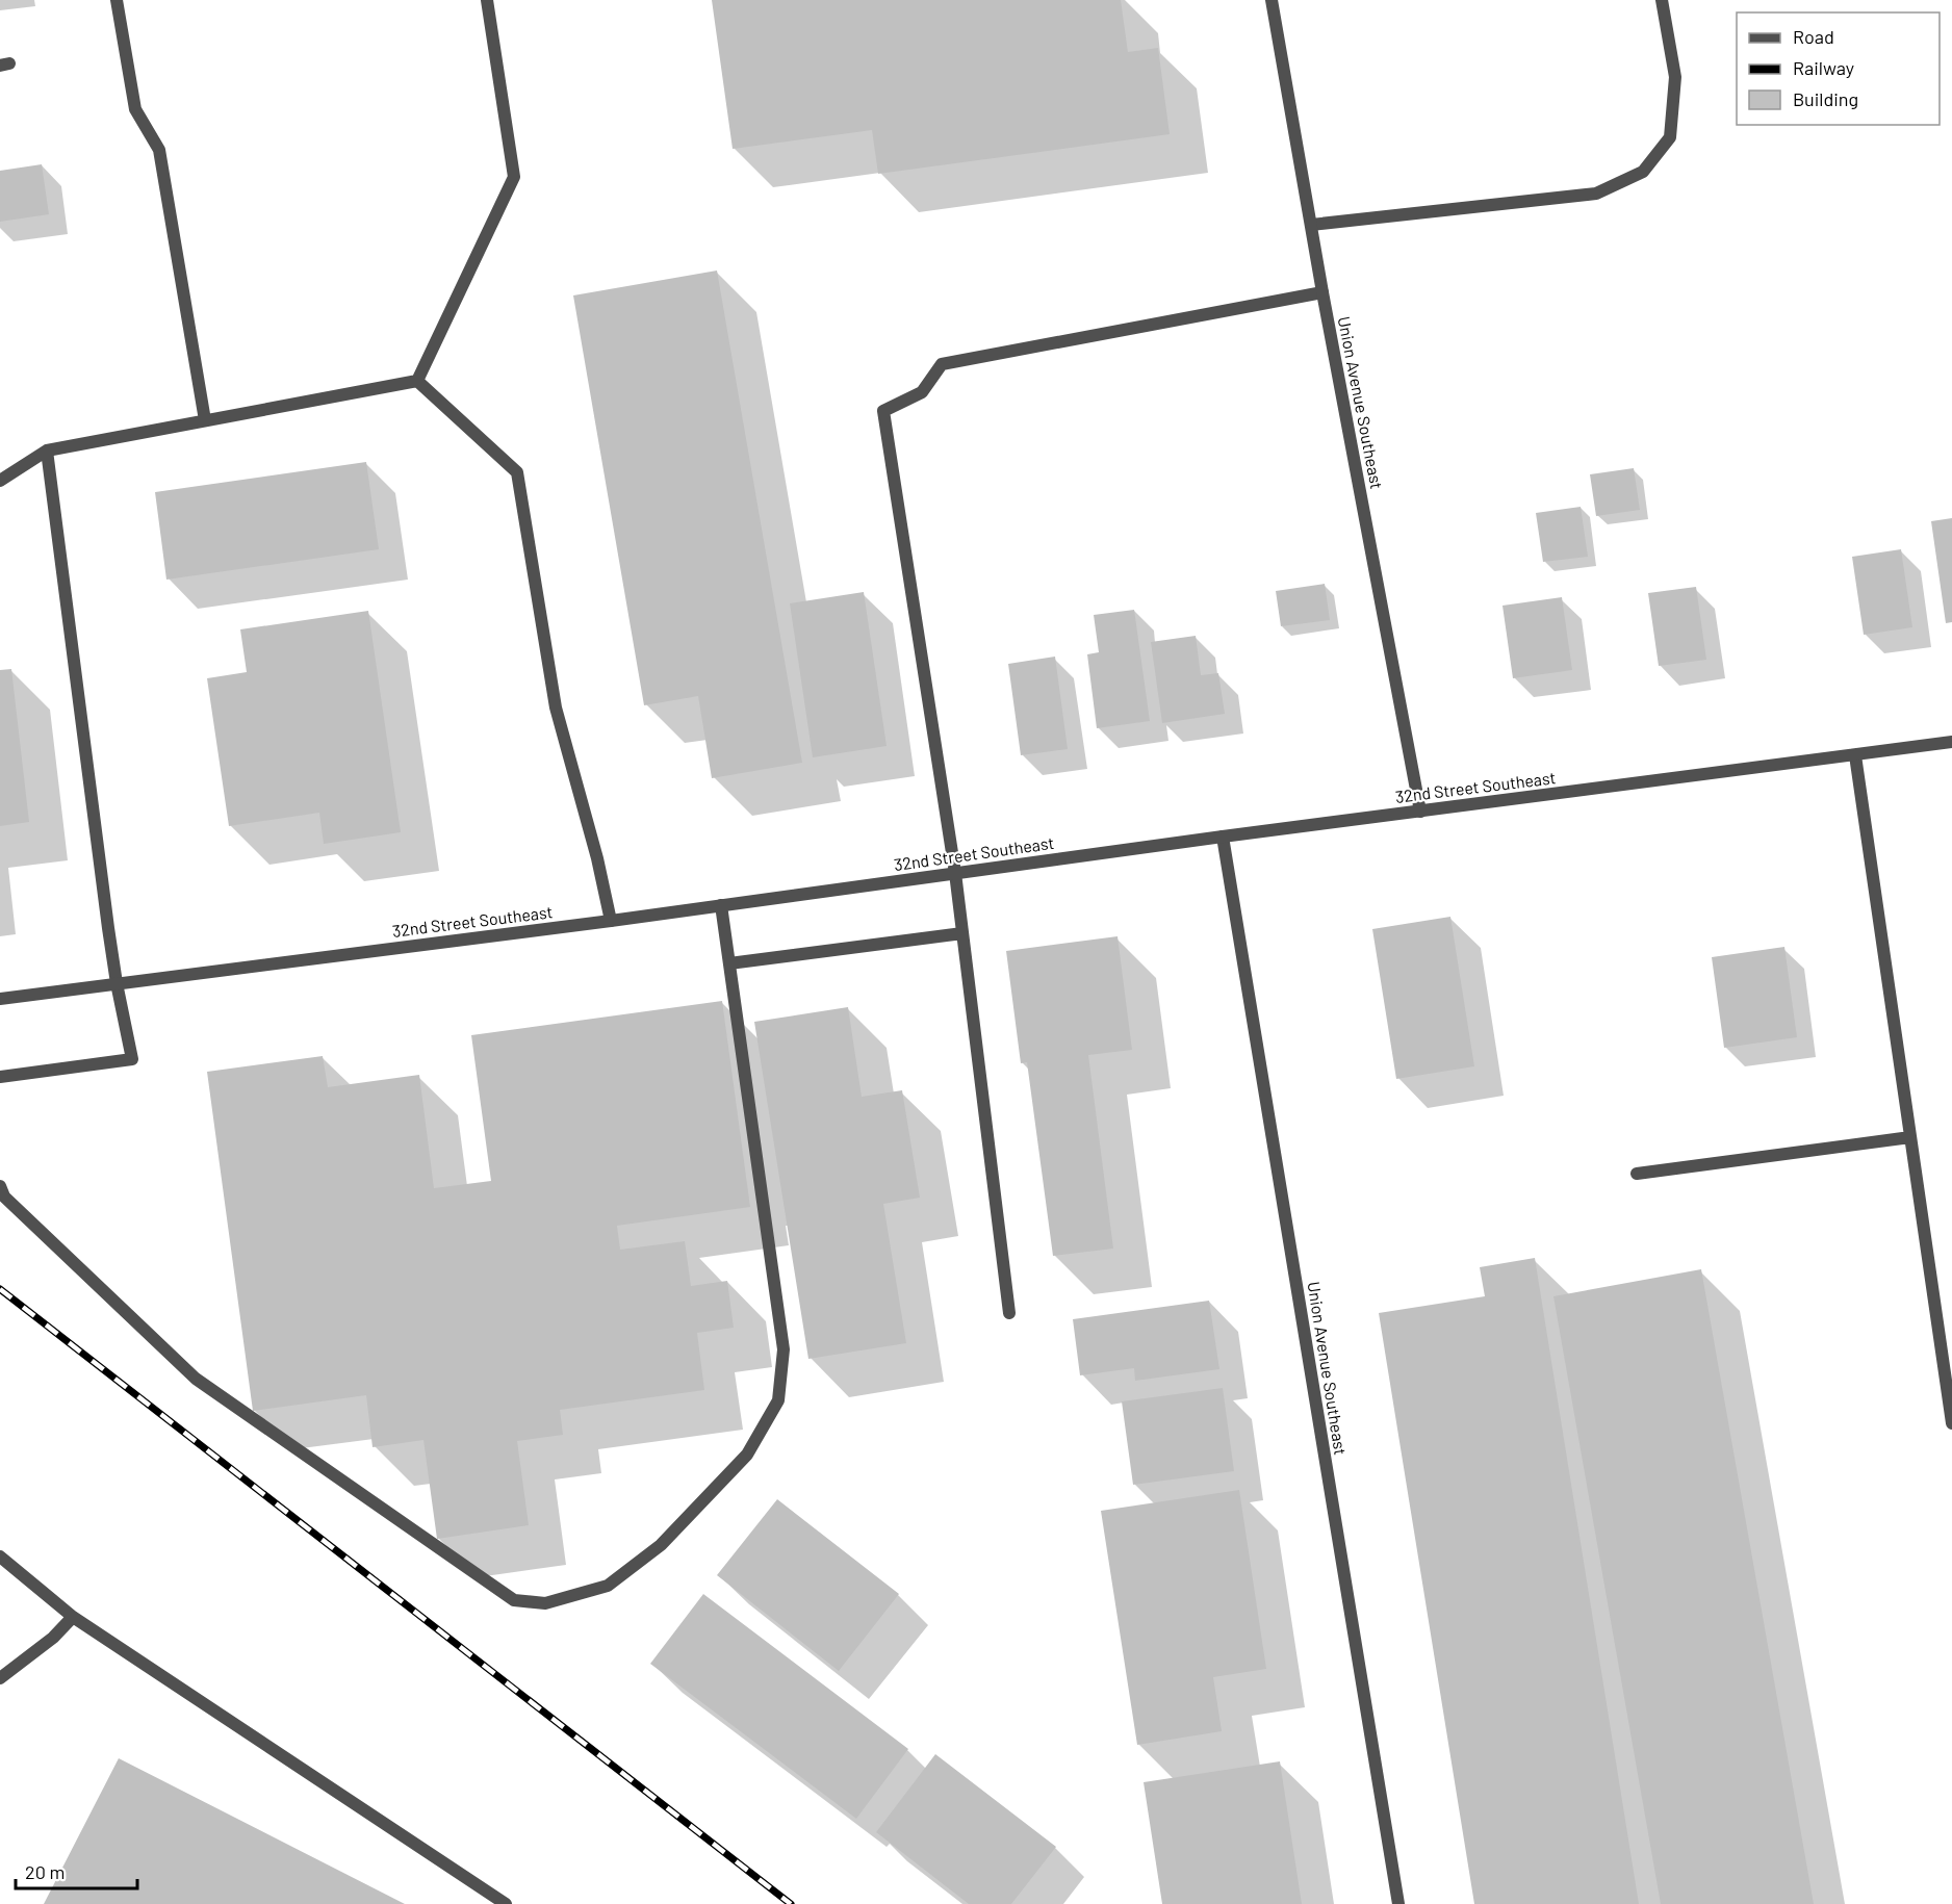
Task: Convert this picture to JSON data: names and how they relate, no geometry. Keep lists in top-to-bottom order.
{
  "streets": {
    "street": ["Union Avenue Southeast", "32nd Street Southeast"]
  },
  "crossings": [
    ["Union Avenue Southeast", "32nd Street Southeast"]
  ],
  "legend": ["Road", "Railway", "Building"],
  "scale_bar": "20 m"
}
